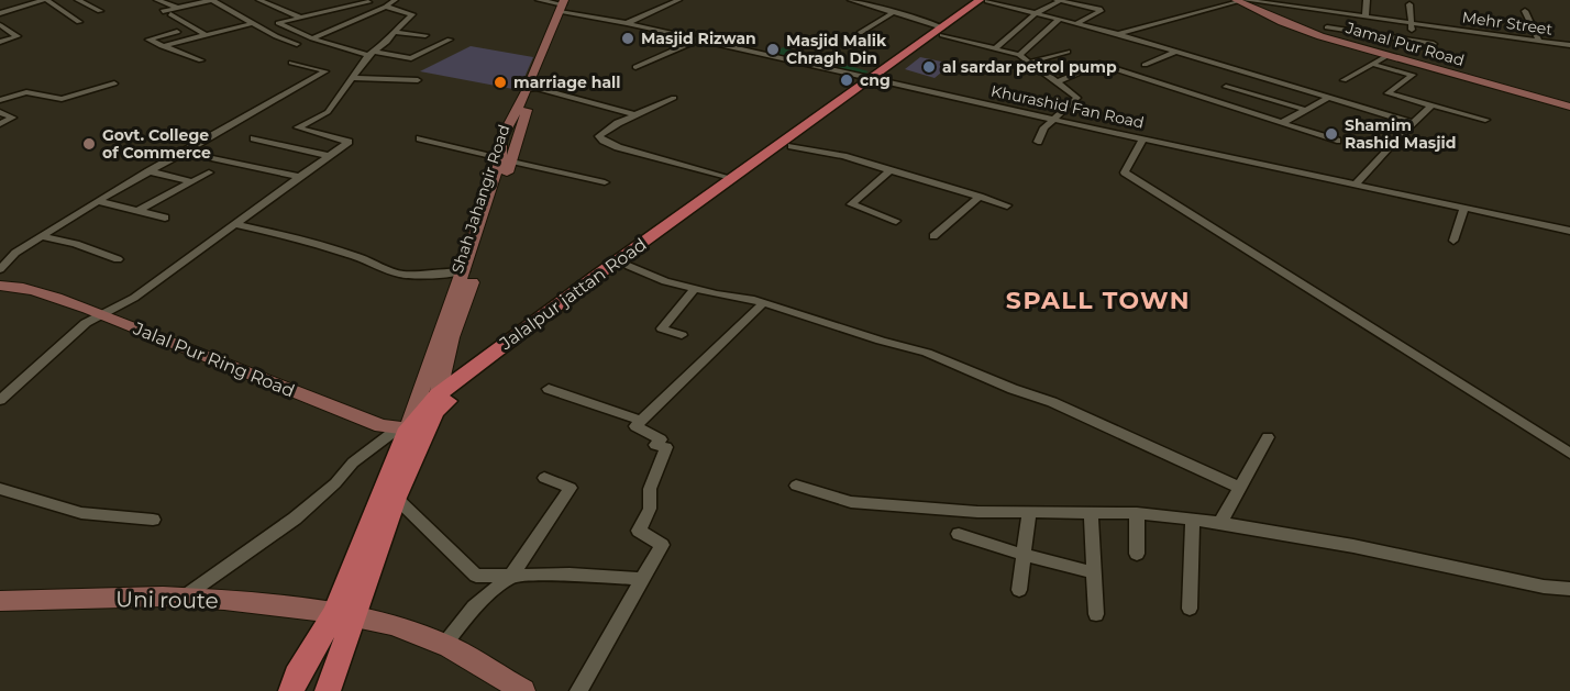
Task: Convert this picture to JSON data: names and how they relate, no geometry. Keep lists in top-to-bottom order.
{
  "streets": {
    "main road": ["Jalalpur jattan Road"],
    "street": [
      "Mehr Street",
      "Jamal Pur Road",
      "Khurashid Fan Road",
      "Shah Jahangir Road",
      "Jalal Pur Ring Road",
      "Uni route"
    ]
  },
  "crossings": [
    ["Khurashid Fan Road", "Jalalpur jattan Road"],
    ["Shah Jahangir Road", "Jalalpur jattan Road"],
    ["Shah Jahangir Road", "Jalal Pur Ring Road"],
    ["Jalalpur jattan Road", "Jalal Pur Ring Road"],
    ["Jalalpur jattan Road", "Uni route"]
  ],
  "districts": ["SPALL TOWN"],
  "places": [
    "Masjid Rizwan",
    "Masjid Malik Chragh Din",
    "al sardar petrol pump",
    "cng",
    "marriage hall",
    "Shamim Rashid Masjid",
    "Govt. College of Commerce"
  ]
}
